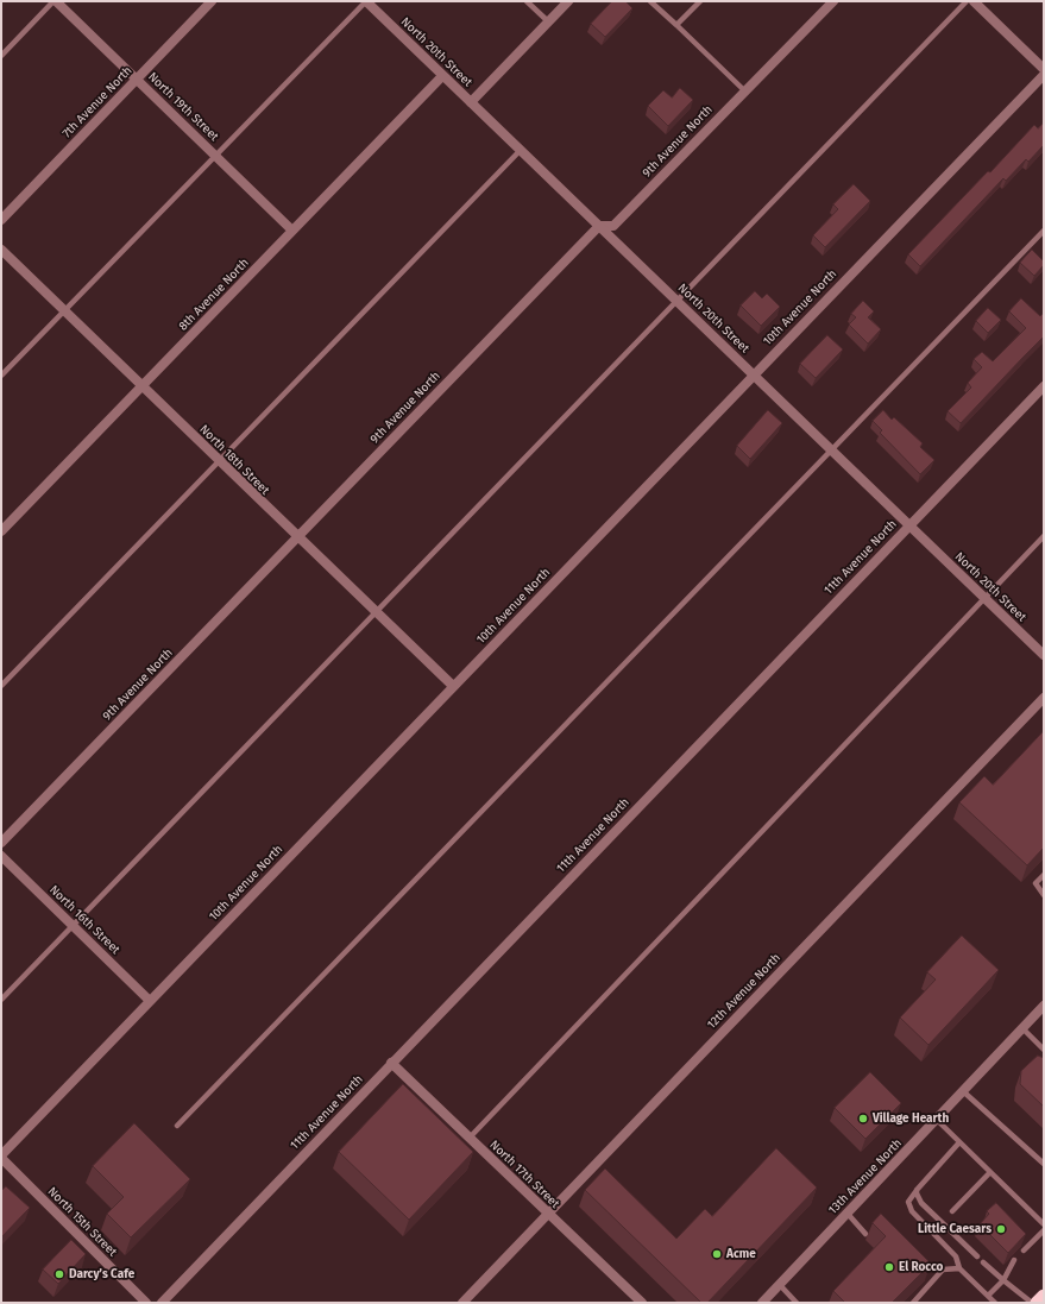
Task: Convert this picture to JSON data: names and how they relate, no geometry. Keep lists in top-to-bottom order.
{
  "streets": {
    "street": [
      "North 20th Street",
      "7th Avenue North",
      "North 19th Street",
      "9th Avenue North",
      "8th Avenue North",
      "10th Avenue North",
      "North 18th Street",
      "11th Avenue North",
      "North 16th Street",
      "12th Avenue North",
      "North 17th Street",
      "13th Avenue North",
      "North 15th Street"
    ]
  },
  "crossings": [
    ["North 20th Street", "9th Avenue North"],
    ["North 20th Street", "8th Avenue North"],
    ["North 20th Street", "10th Avenue North"],
    ["North 20th Street", "11th Avenue North"],
    ["7th Avenue North", "North 19th Street"],
    ["North 19th Street", "8th Avenue North"],
    ["9th Avenue North", "North 18th Street"],
    ["8th Avenue North", "North 18th Street"],
    ["10th Avenue North", "North 18th Street"],
    ["10th Avenue North", "North 16th Street"],
    ["10th Avenue North", "North 15th Street"],
    ["11th Avenue North", "North 17th Street"],
    ["12th Avenue North", "North 17th Street"]
  ],
  "places": [
    "Village Hearth",
    "Little Caesars",
    "Acme",
    "El Rocco",
    "Darcy’s Cafe"
  ]
}
